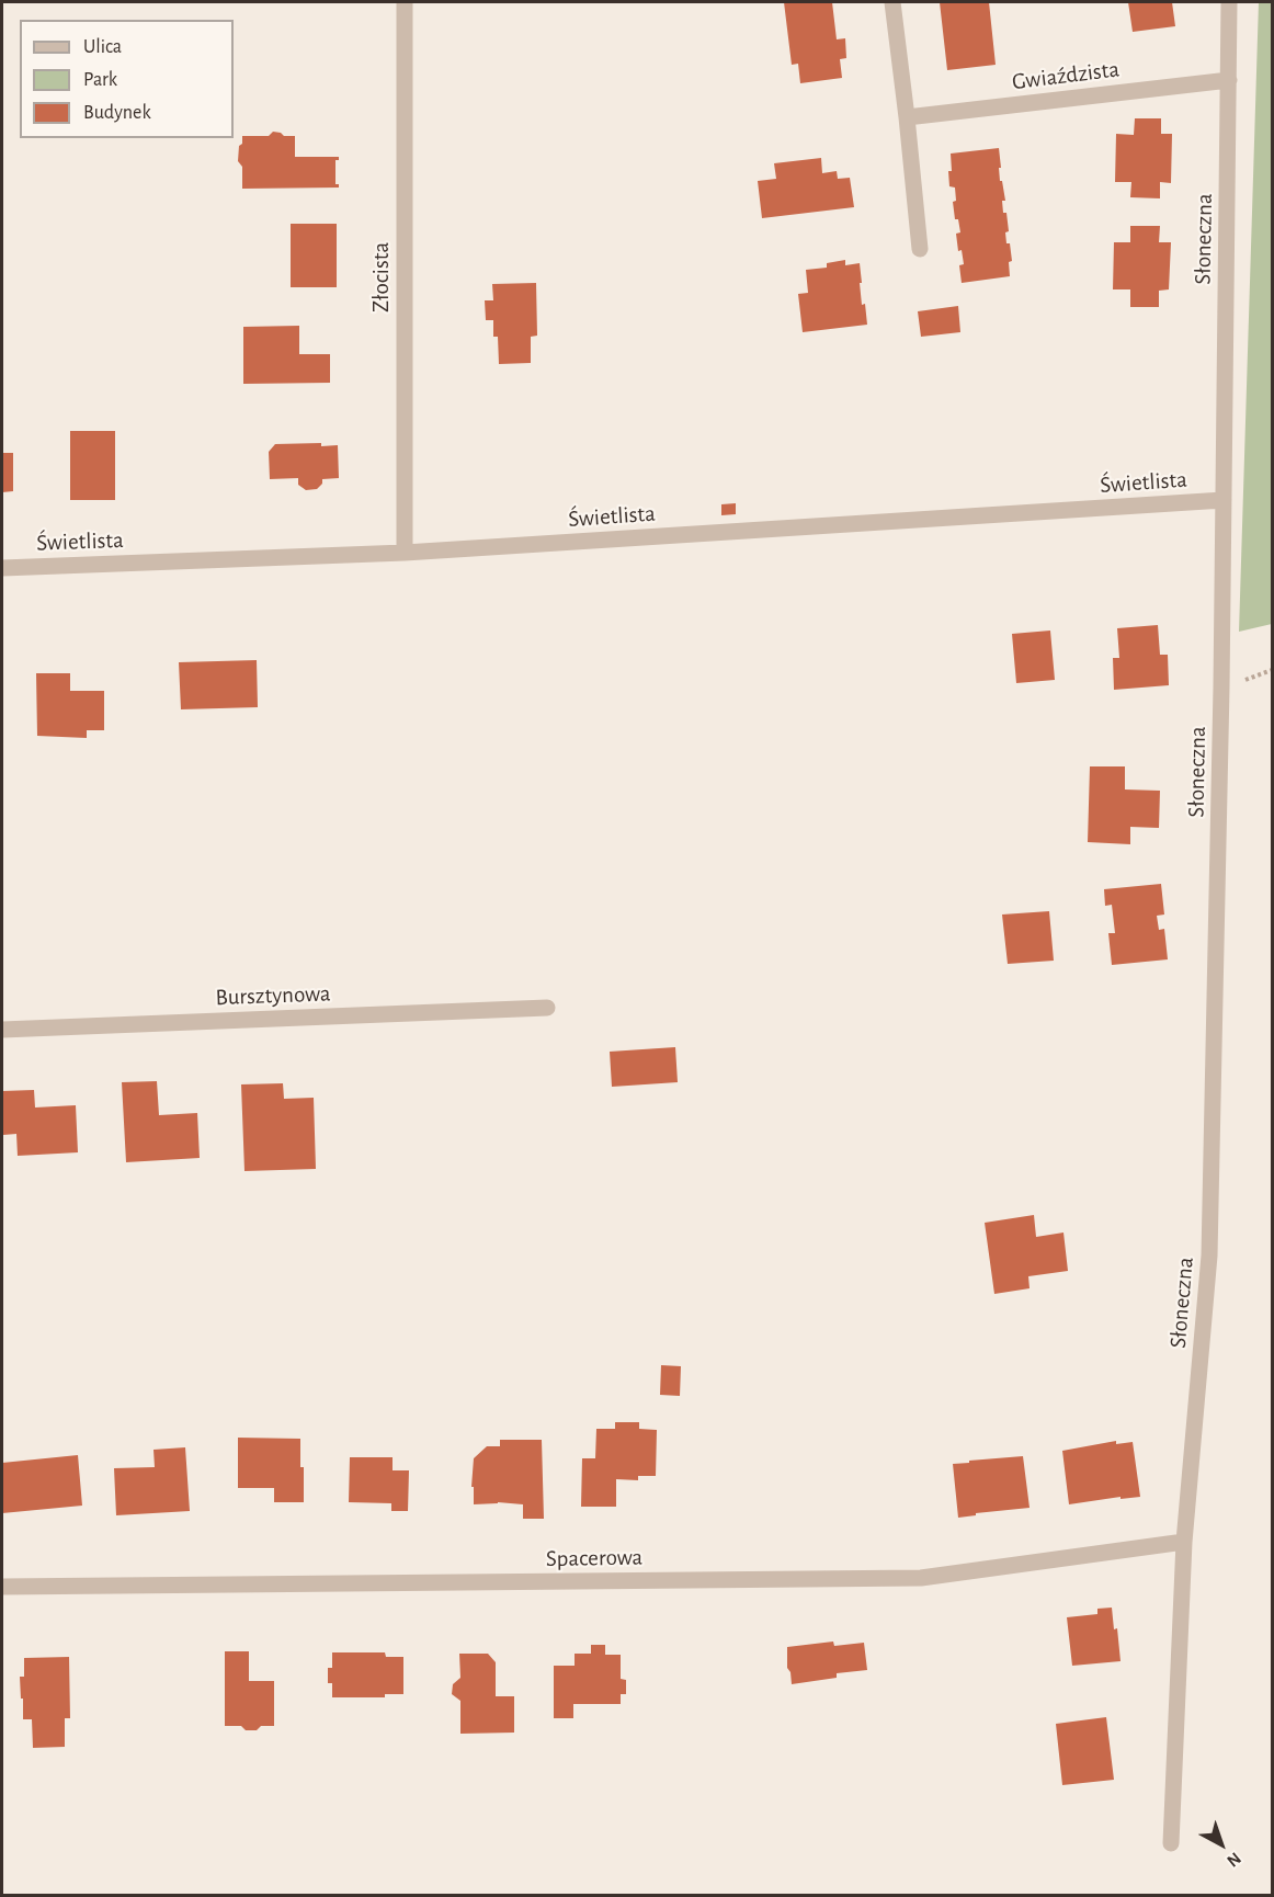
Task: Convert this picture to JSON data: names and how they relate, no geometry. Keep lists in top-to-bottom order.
{
  "streets": {
    "street": [
      "Gwiaździsta",
      "Słoneczna",
      "Złocista",
      "Świetlista",
      "Bursztynowa",
      "Spacerowa"
    ]
  },
  "crossings": [
    ["Gwiaździsta", "Słoneczna"],
    ["Słoneczna", "Świetlista"],
    ["Słoneczna", "Spacerowa"],
    ["Złocista", "Świetlista"]
  ],
  "legend": ["Ulica", "Park", "Budynek"],
  "north": "bottom right"
}
